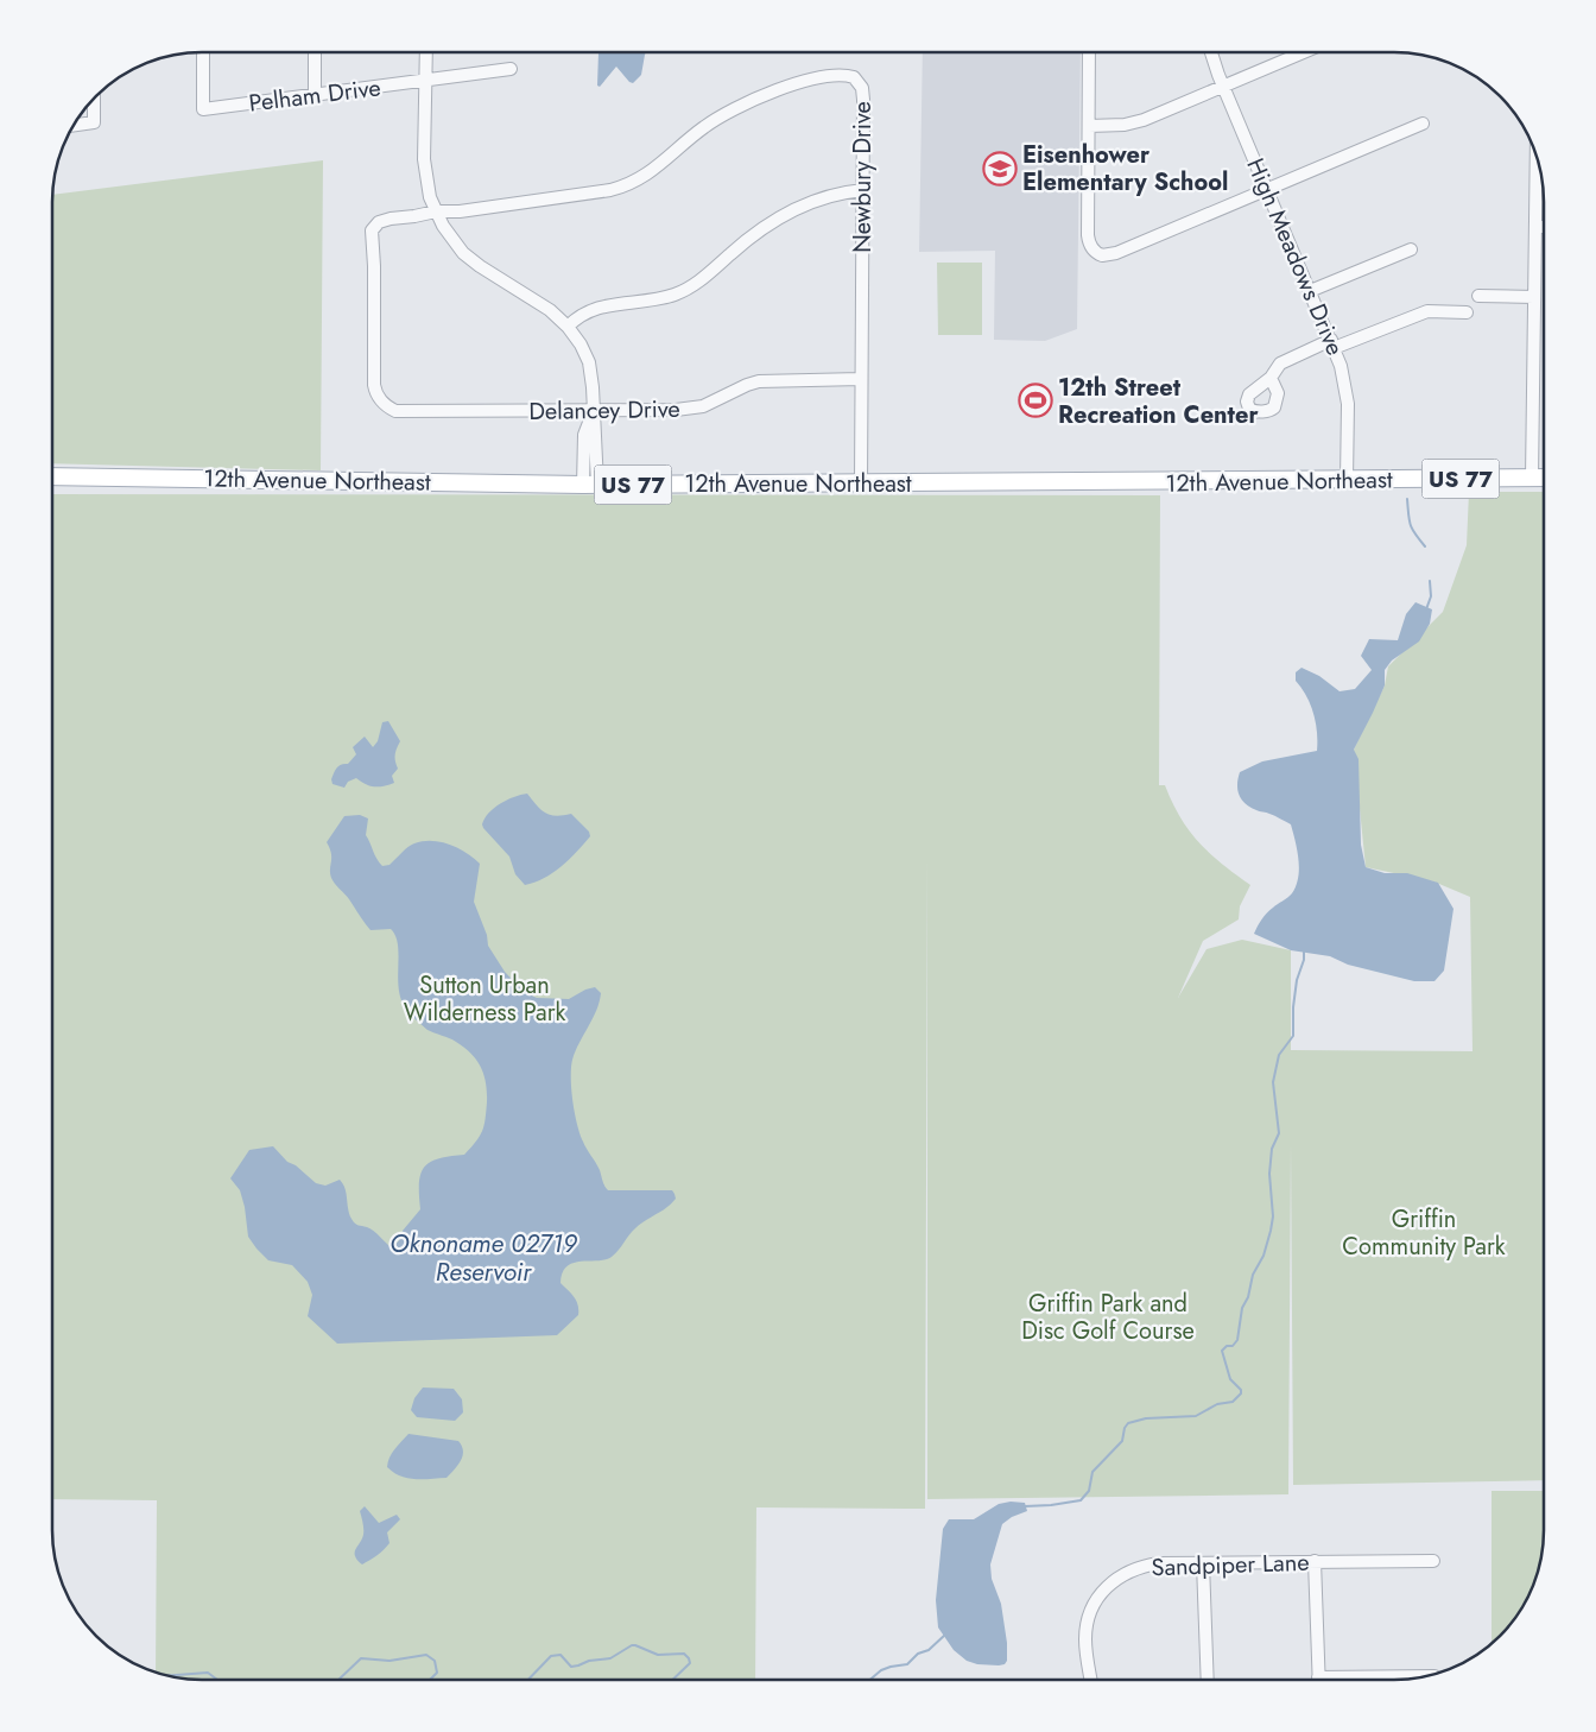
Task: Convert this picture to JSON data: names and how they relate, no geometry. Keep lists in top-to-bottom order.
{
  "streets": {
    "main road": ["US 77", "12th Avenue Northeast"],
    "street": [
      "Pelham Drive",
      "Newbury Drive",
      "High Meadows Drive",
      "Delancey Drive",
      "Sandpiper Lane"
    ]
  },
  "crossings": [
    ["Newbury Drive", "Delancey Drive"],
    ["Newbury Drive", "12th Avenue Northeast"],
    ["High Meadows Drive", "12th Avenue Northeast"]
  ],
  "water": ["Oknoname 02719 Reservoir"],
  "parks": ["Sutton Urban Wilderness Park", "Griffin Community Park", "Griffin Park and Disc Golf Course"],
  "places": {
    "school or university": ["Eisenhower Elementary School"],
    "sports": ["12th Street Recreation Center"]
  }
}
